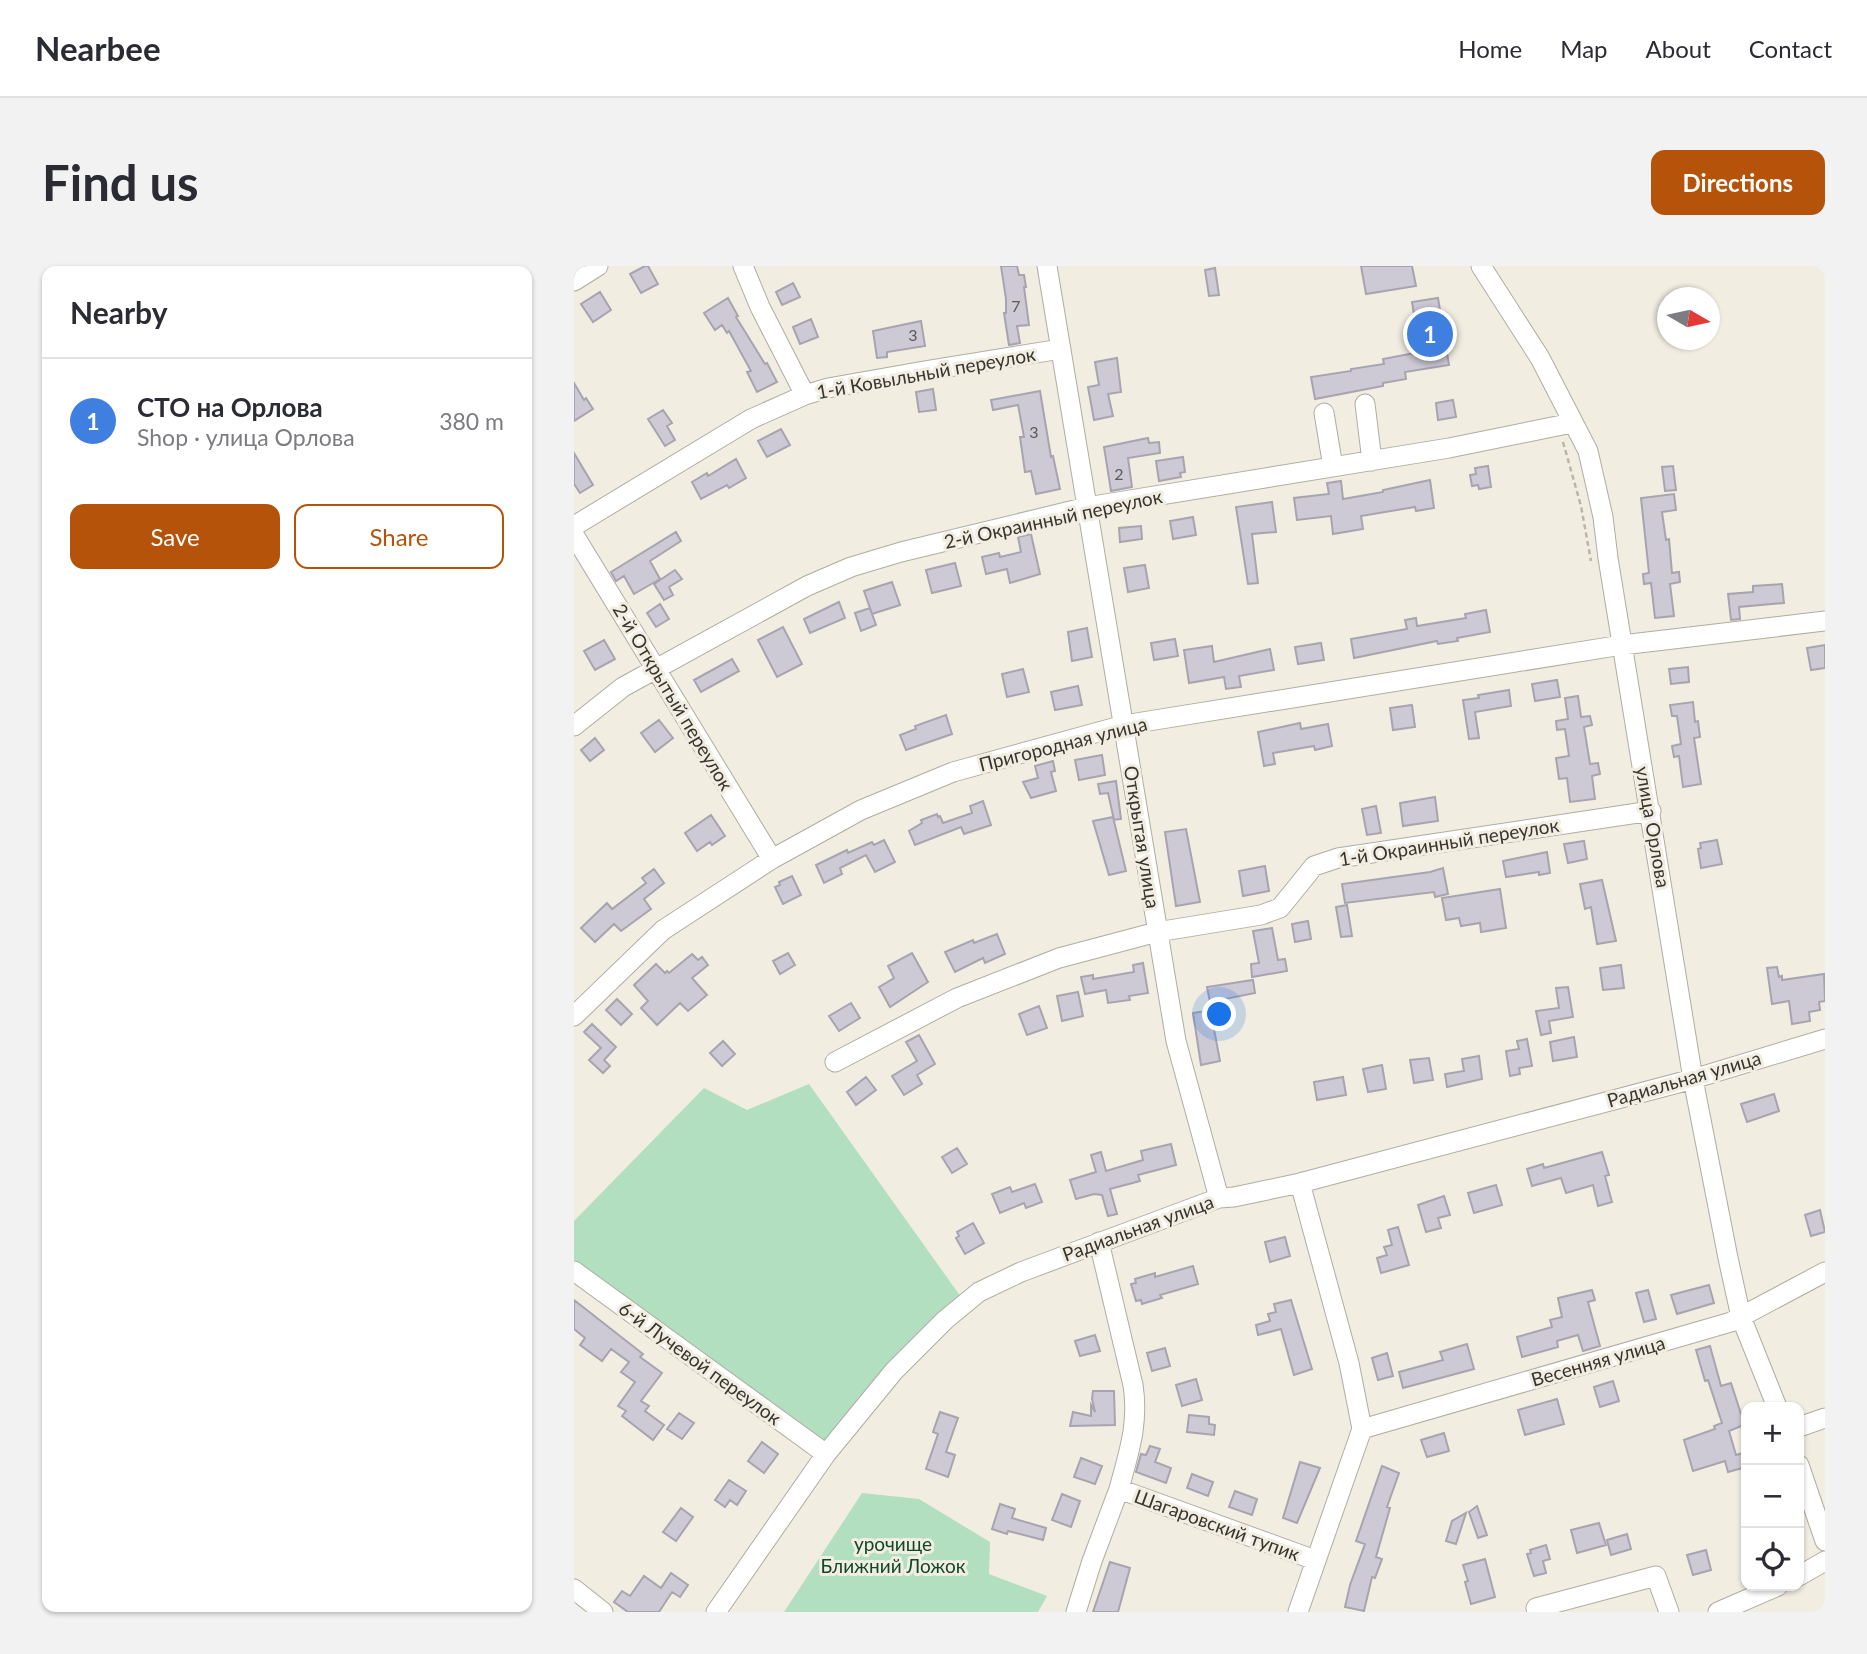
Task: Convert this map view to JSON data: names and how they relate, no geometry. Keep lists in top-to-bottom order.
{
  "streets": {
    "street": [
      "1-й Ковыльный переулок",
      "2-й Окраинный переулок",
      "2-й Открытый переулок",
      "Пригородная улица",
      "улица Орлова",
      "Открытая улица",
      "1-й Окраинный переулок",
      "Радиальная улица",
      "Весенняя улица",
      "6-й Лучевой переулок",
      "Шагаровский тупик"
    ]
  },
  "crossings": [
    ["1-й Ковыльный переулок", "Открытая улица"],
    ["2-й Окраинный переулок", "2-й Открытый переулок"],
    ["2-й Окраинный переулок", "улица Орлова"],
    ["2-й Окраинный переулок", "Открытая улица"],
    ["2-й Открытый переулок", "Пригородная улица"],
    ["Пригородная улица", "улица Орлова"],
    ["Пригородная улица", "Открытая улица"],
    ["улица Орлова", "1-й Окраинный переулок"],
    ["улица Орлова", "Радиальная улица"],
    ["улица Орлова", "Весенняя улица"],
    ["Открытая улица", "1-й Окраинный переулок"],
    ["Открытая улица", "Радиальная улица"],
    ["Радиальная улица", "6-й Лучевой переулок"],
    ["Радиальная улица", "Шагаровский тупик"]
  ],
  "parks": ["урочище Ближний Ложок"],
  "house_numbers": [
    "7",
    "3",
    "3",
    "2"
  ],
  "north": "right",
  "page": {
    "header": "Nearbee",
    "nav": [
      "Home",
      "Map",
      "About",
      "Contact"
    ],
    "buttons": [
      "Directions",
      ["Save", "Share"]
    ],
    "title": "Find us",
    "heading": "Nearby",
    "pins": "1",
    "list": [
      {
        "mark": "1",
        "name": "СТО на Орлова",
        "note": "Shop · улица Орлова",
        "value": "380 m"
      }
    ],
    "map_buttons": ["+", "−"]
  }
}
